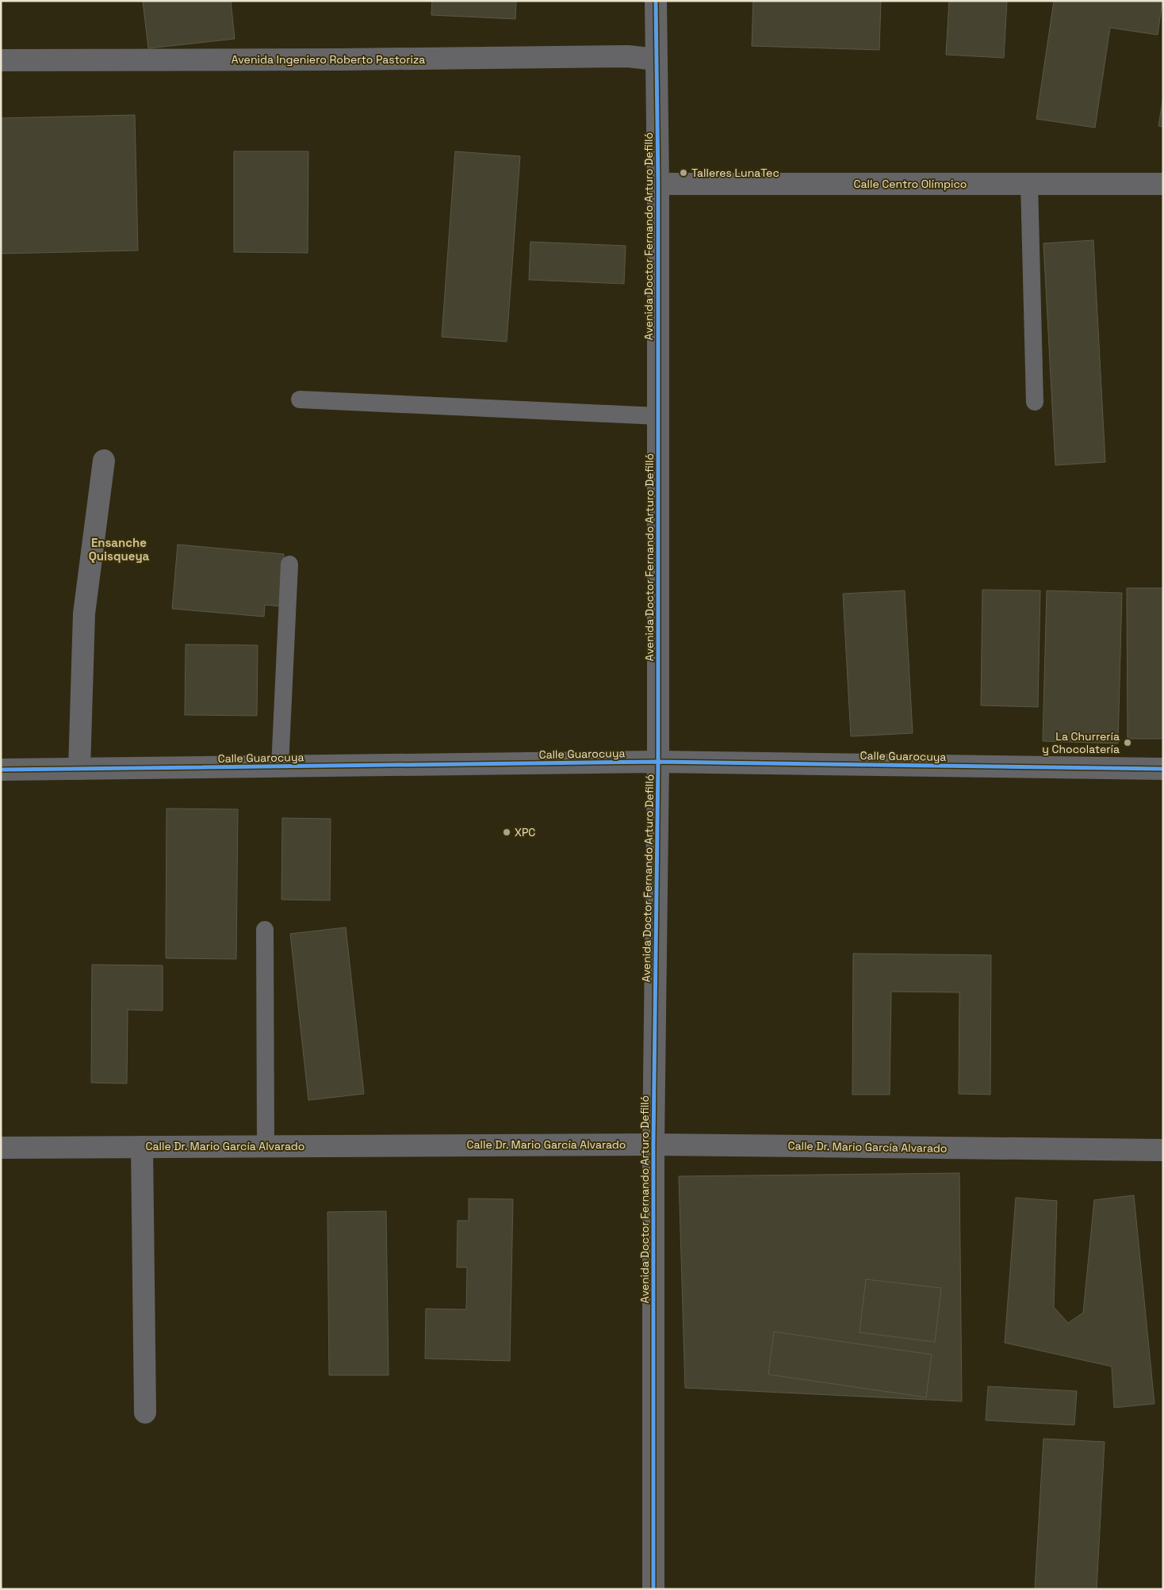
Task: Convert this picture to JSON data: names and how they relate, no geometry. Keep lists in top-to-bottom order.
{
  "streets": {
    "street": [
      "Avenida Ingeniero Roberto Pastoriza",
      "Calle Centro Olímpico",
      "Avenida Doctor Fernando Arturo Defilló",
      "Calle Guarocuya",
      "Calle Dr. Mario García Alvarado"
    ]
  },
  "crossings": [
    ["Avenida Ingeniero Roberto Pastoriza", "Avenida Doctor Fernando Arturo Defilló"],
    ["Calle Centro Olímpico", "Avenida Doctor Fernando Arturo Defilló"],
    ["Avenida Doctor Fernando Arturo Defilló", "Calle Guarocuya"],
    ["Avenida Doctor Fernando Arturo Defilló", "Calle Dr. Mario García Alvarado"]
  ],
  "districts": ["Ensanche Quisqueya"],
  "places": ["Talleres LunaTec", "La Churrería y Chocolatería", "XPC"]
}
